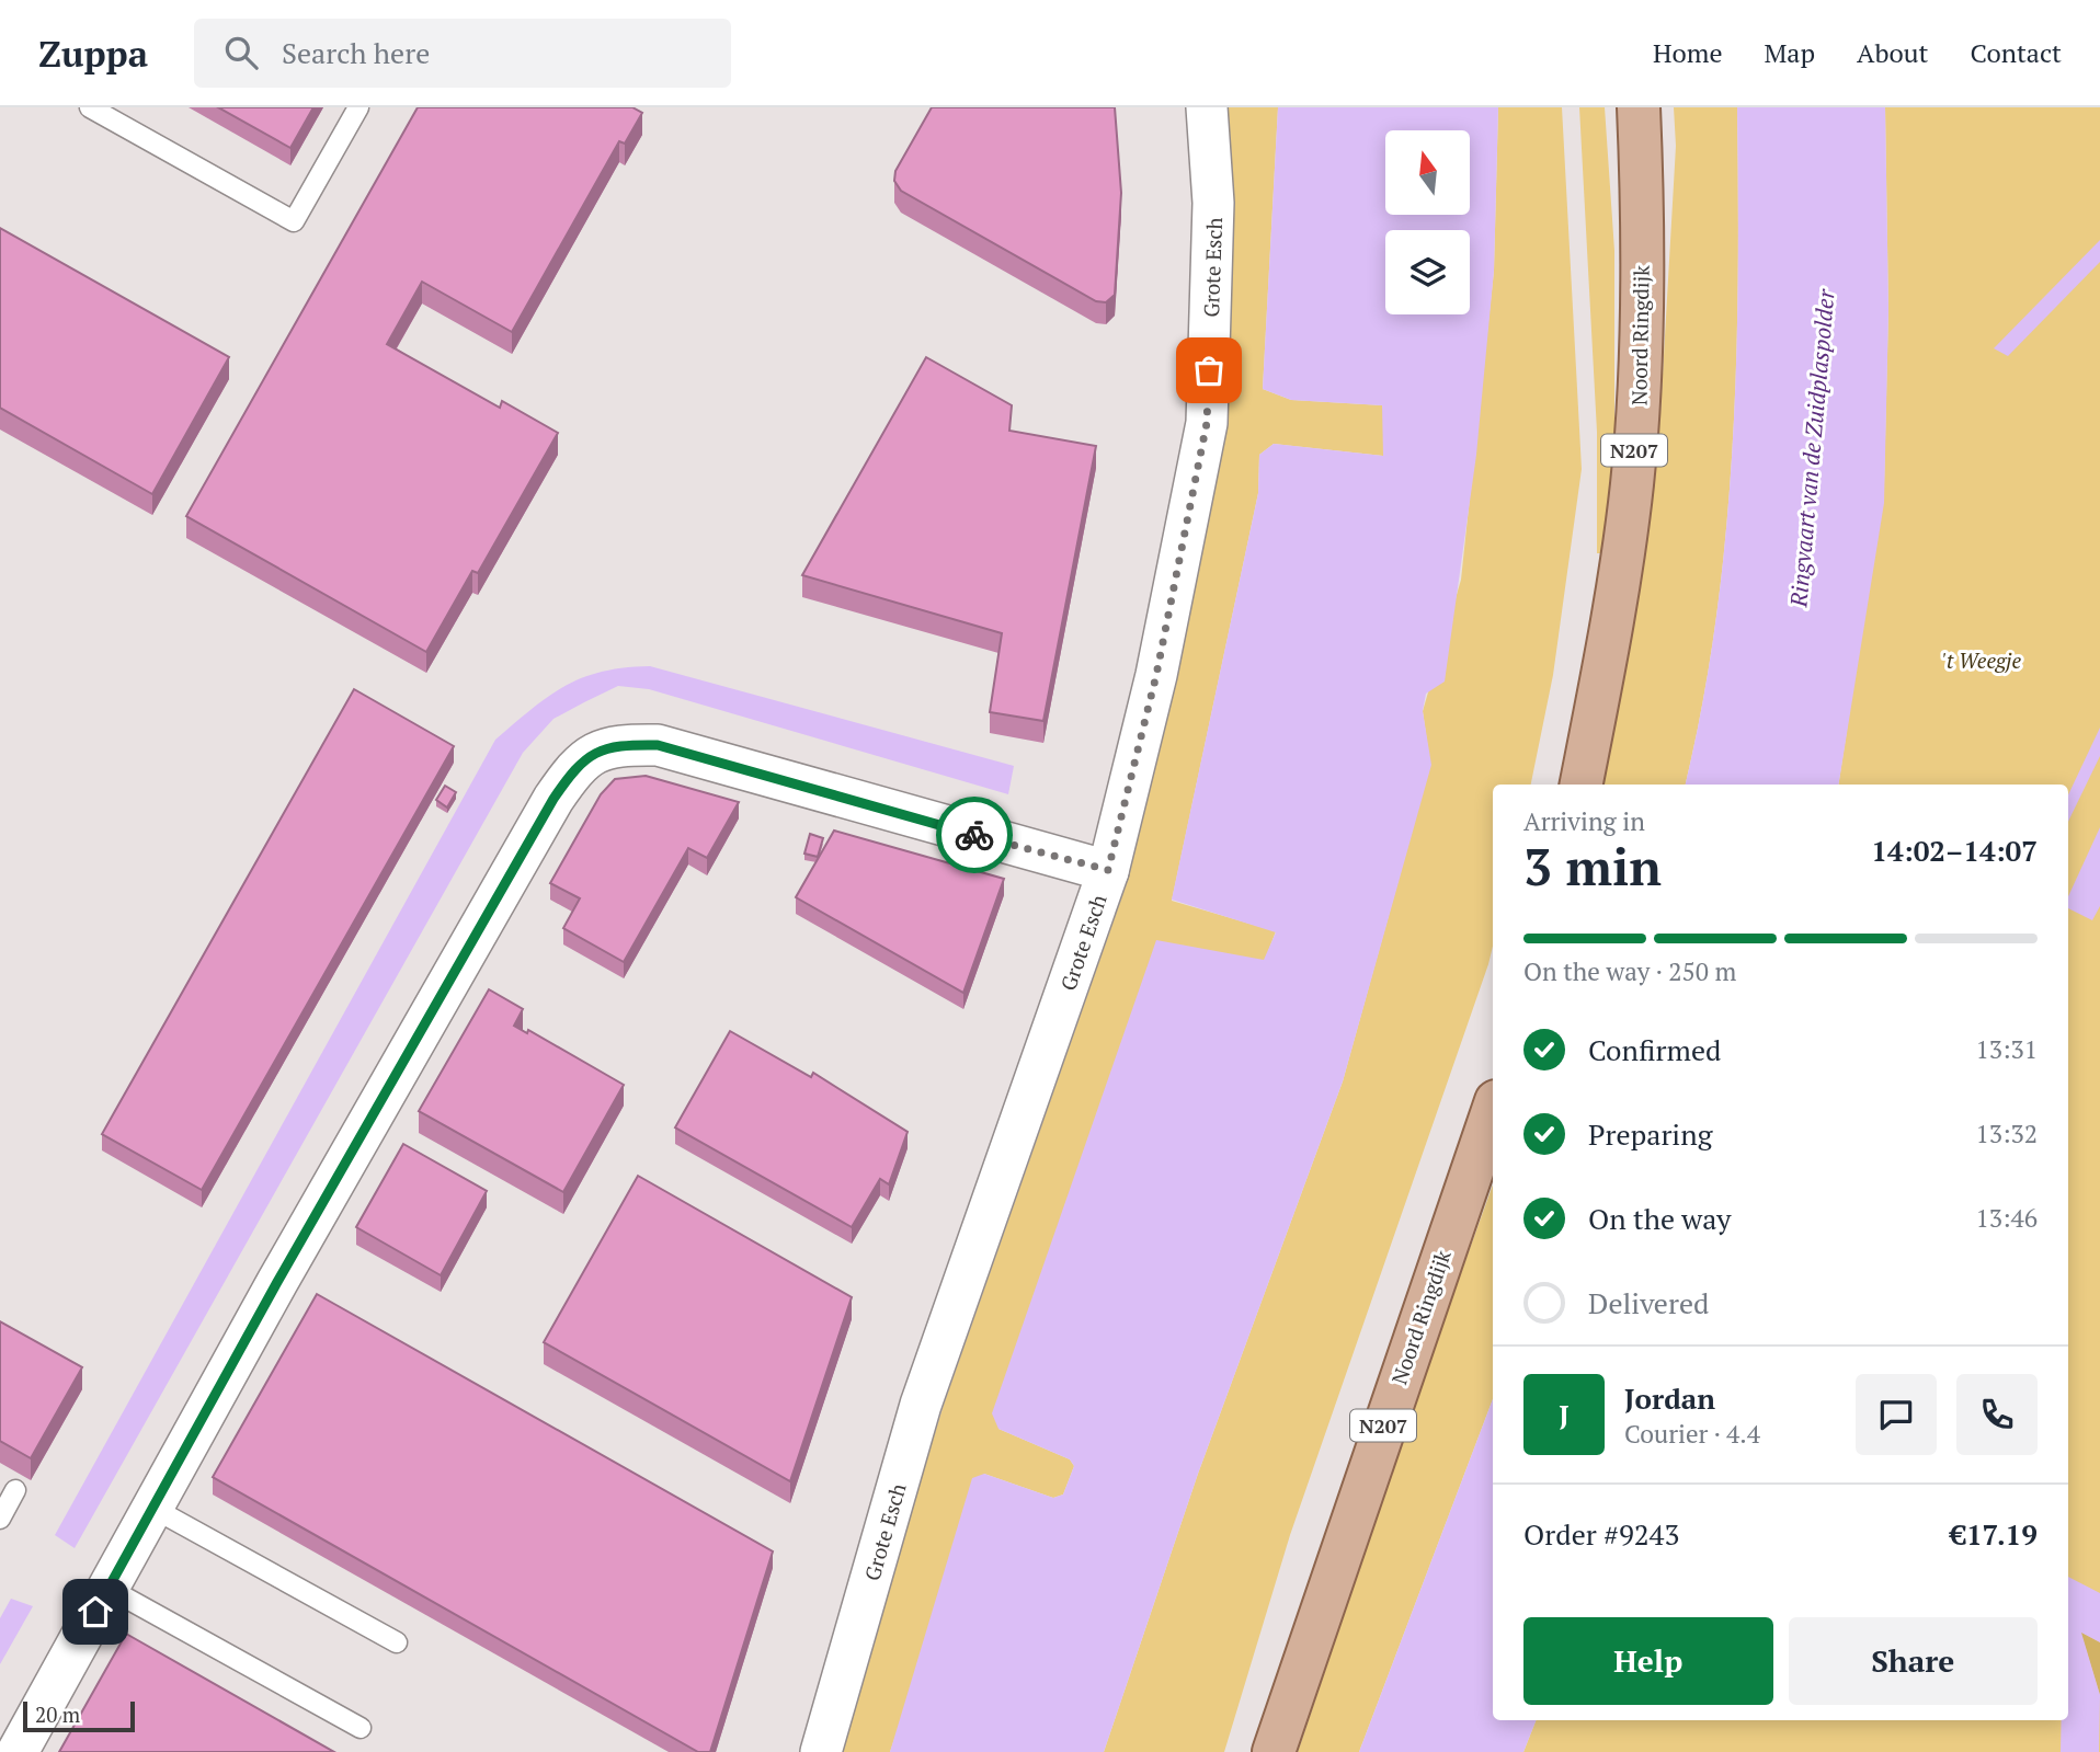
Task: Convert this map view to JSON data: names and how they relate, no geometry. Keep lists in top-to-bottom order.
{
  "streets": {
    "main road": ["Noord Ringdijk", "N207"],
    "street": ["Grote Esch"]
  },
  "water": ["Ringvaart van de Zuidplaspolder"],
  "parks": ["'t Weegje"],
  "scale_bar": "20 m",
  "north": "top",
  "page": {
    "header": "Zuppa",
    "search": "Search here",
    "nav": [
      "Home",
      "Map",
      "About",
      "Contact"
    ],
    "heading": ["3 min", "Arriving in", "14:02–14:07"],
    "panel": [
      "Jordan",
      "Courier · 4.4",
      "Order #9243",
      "€17.19"
    ],
    "bar": "On the way · 250 m",
    "list": [
      ["Confirmed", "13:31"],
      ["Preparing", "13:32"],
      ["On the way", "13:46"],
      "Delivered"
    ],
    "round": "J",
    "buttons": ["Help", "Share"],
    "scale": "20 m"
  }
}
